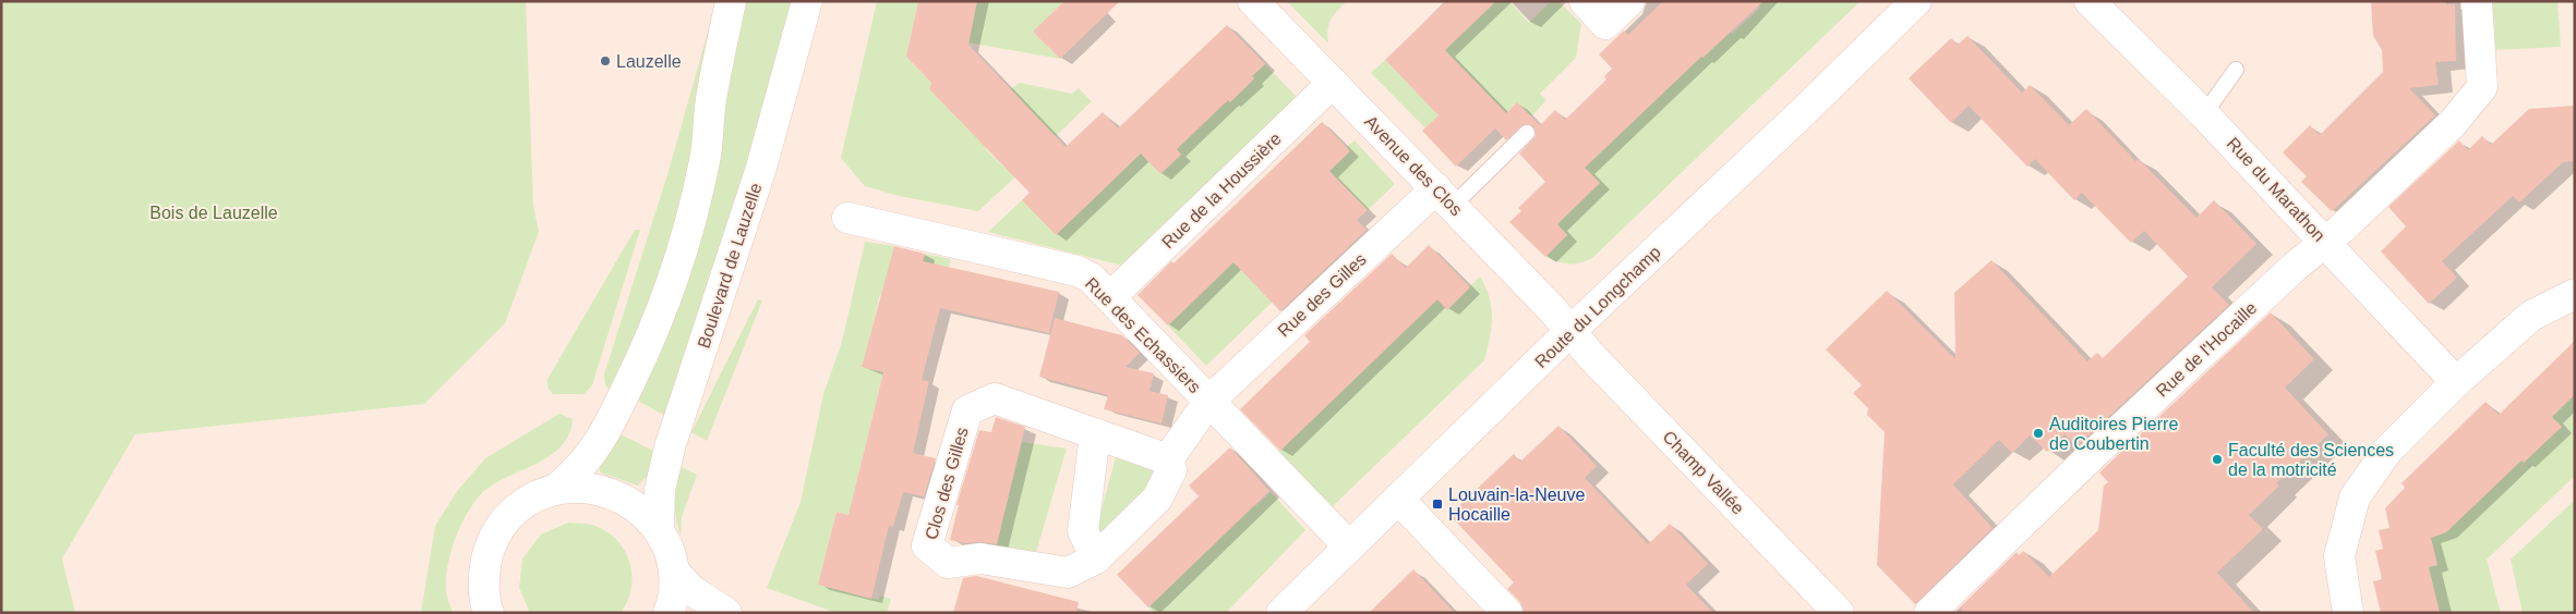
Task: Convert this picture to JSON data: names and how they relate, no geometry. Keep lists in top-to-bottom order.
{
  "streets": {
    "street": [
      "Avenue des Clos",
      "Rue du Marathon",
      "Rue de la Houssière",
      "Boulevard de Lauzelle",
      "Rue des Gilles",
      "Route du Longchamp",
      "Rue des Echassiers",
      "Rue de l'Hocaille",
      "Champ Vallée",
      "Clos des Gilles"
    ]
  },
  "crossings": [
    ["Avenue des Clos", "Rue de la Houssière"],
    ["Avenue des Clos", "Rue des Gilles"],
    ["Avenue des Clos", "Route du Longchamp"],
    ["Avenue des Clos", "Champ Vallée"],
    ["Rue du Marathon", "Rue de l'Hocaille"],
    ["Rue de la Houssière", "Rue des Echassiers"],
    ["Rue des Gilles", "Rue des Echassiers"],
    ["Rue des Gilles", "Clos des Gilles"],
    ["Route du Longchamp", "Rue des Echassiers"],
    ["Route du Longchamp", "Champ Vallée"],
    ["Rue des Echassiers", "Clos des Gilles"]
  ],
  "parks": ["Bois de Lauzelle"],
  "places": {
    "other": ["Lauzelle", "Auditoires Pierre de Coubertin", "Faculté des Sciences de la motricité"],
    "transit": ["Louvain-la-Neuve Hocaille"]
  }
}
